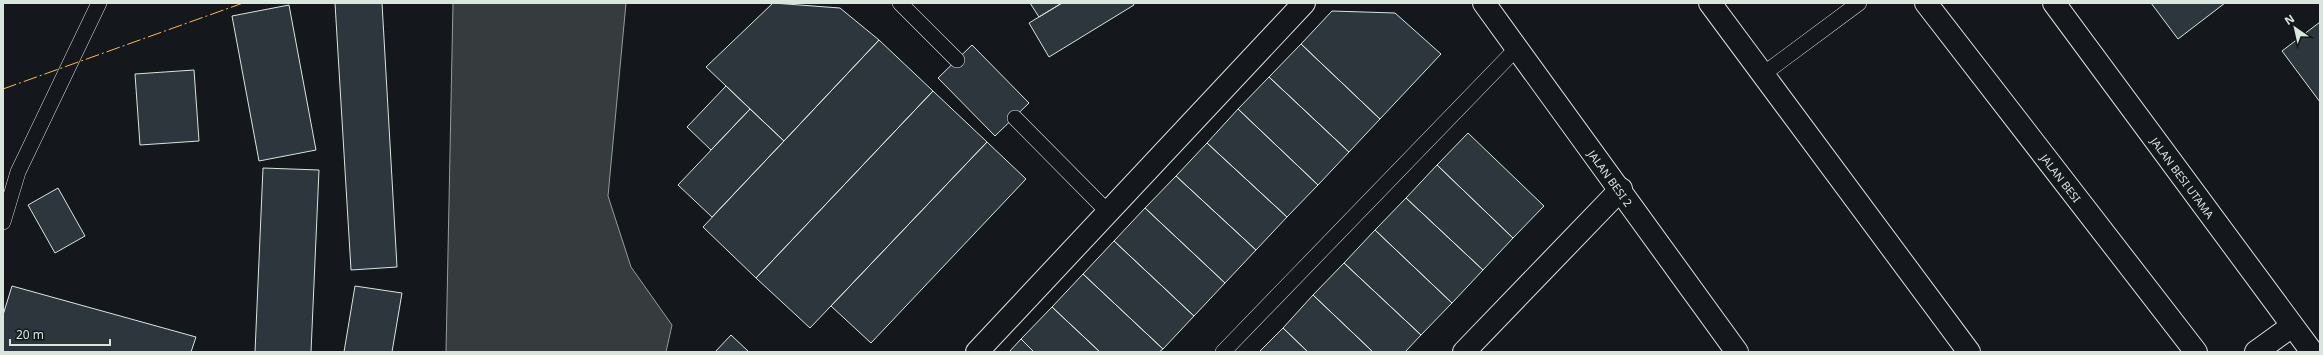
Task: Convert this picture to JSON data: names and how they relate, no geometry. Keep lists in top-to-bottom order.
{
  "streets": {
    "street": ["JALAN BESI 2", "JALAN BESI", "JALAN BESI UTAMA"]
  },
  "scale_bar": "20 m",
  "north": "top left"
}
